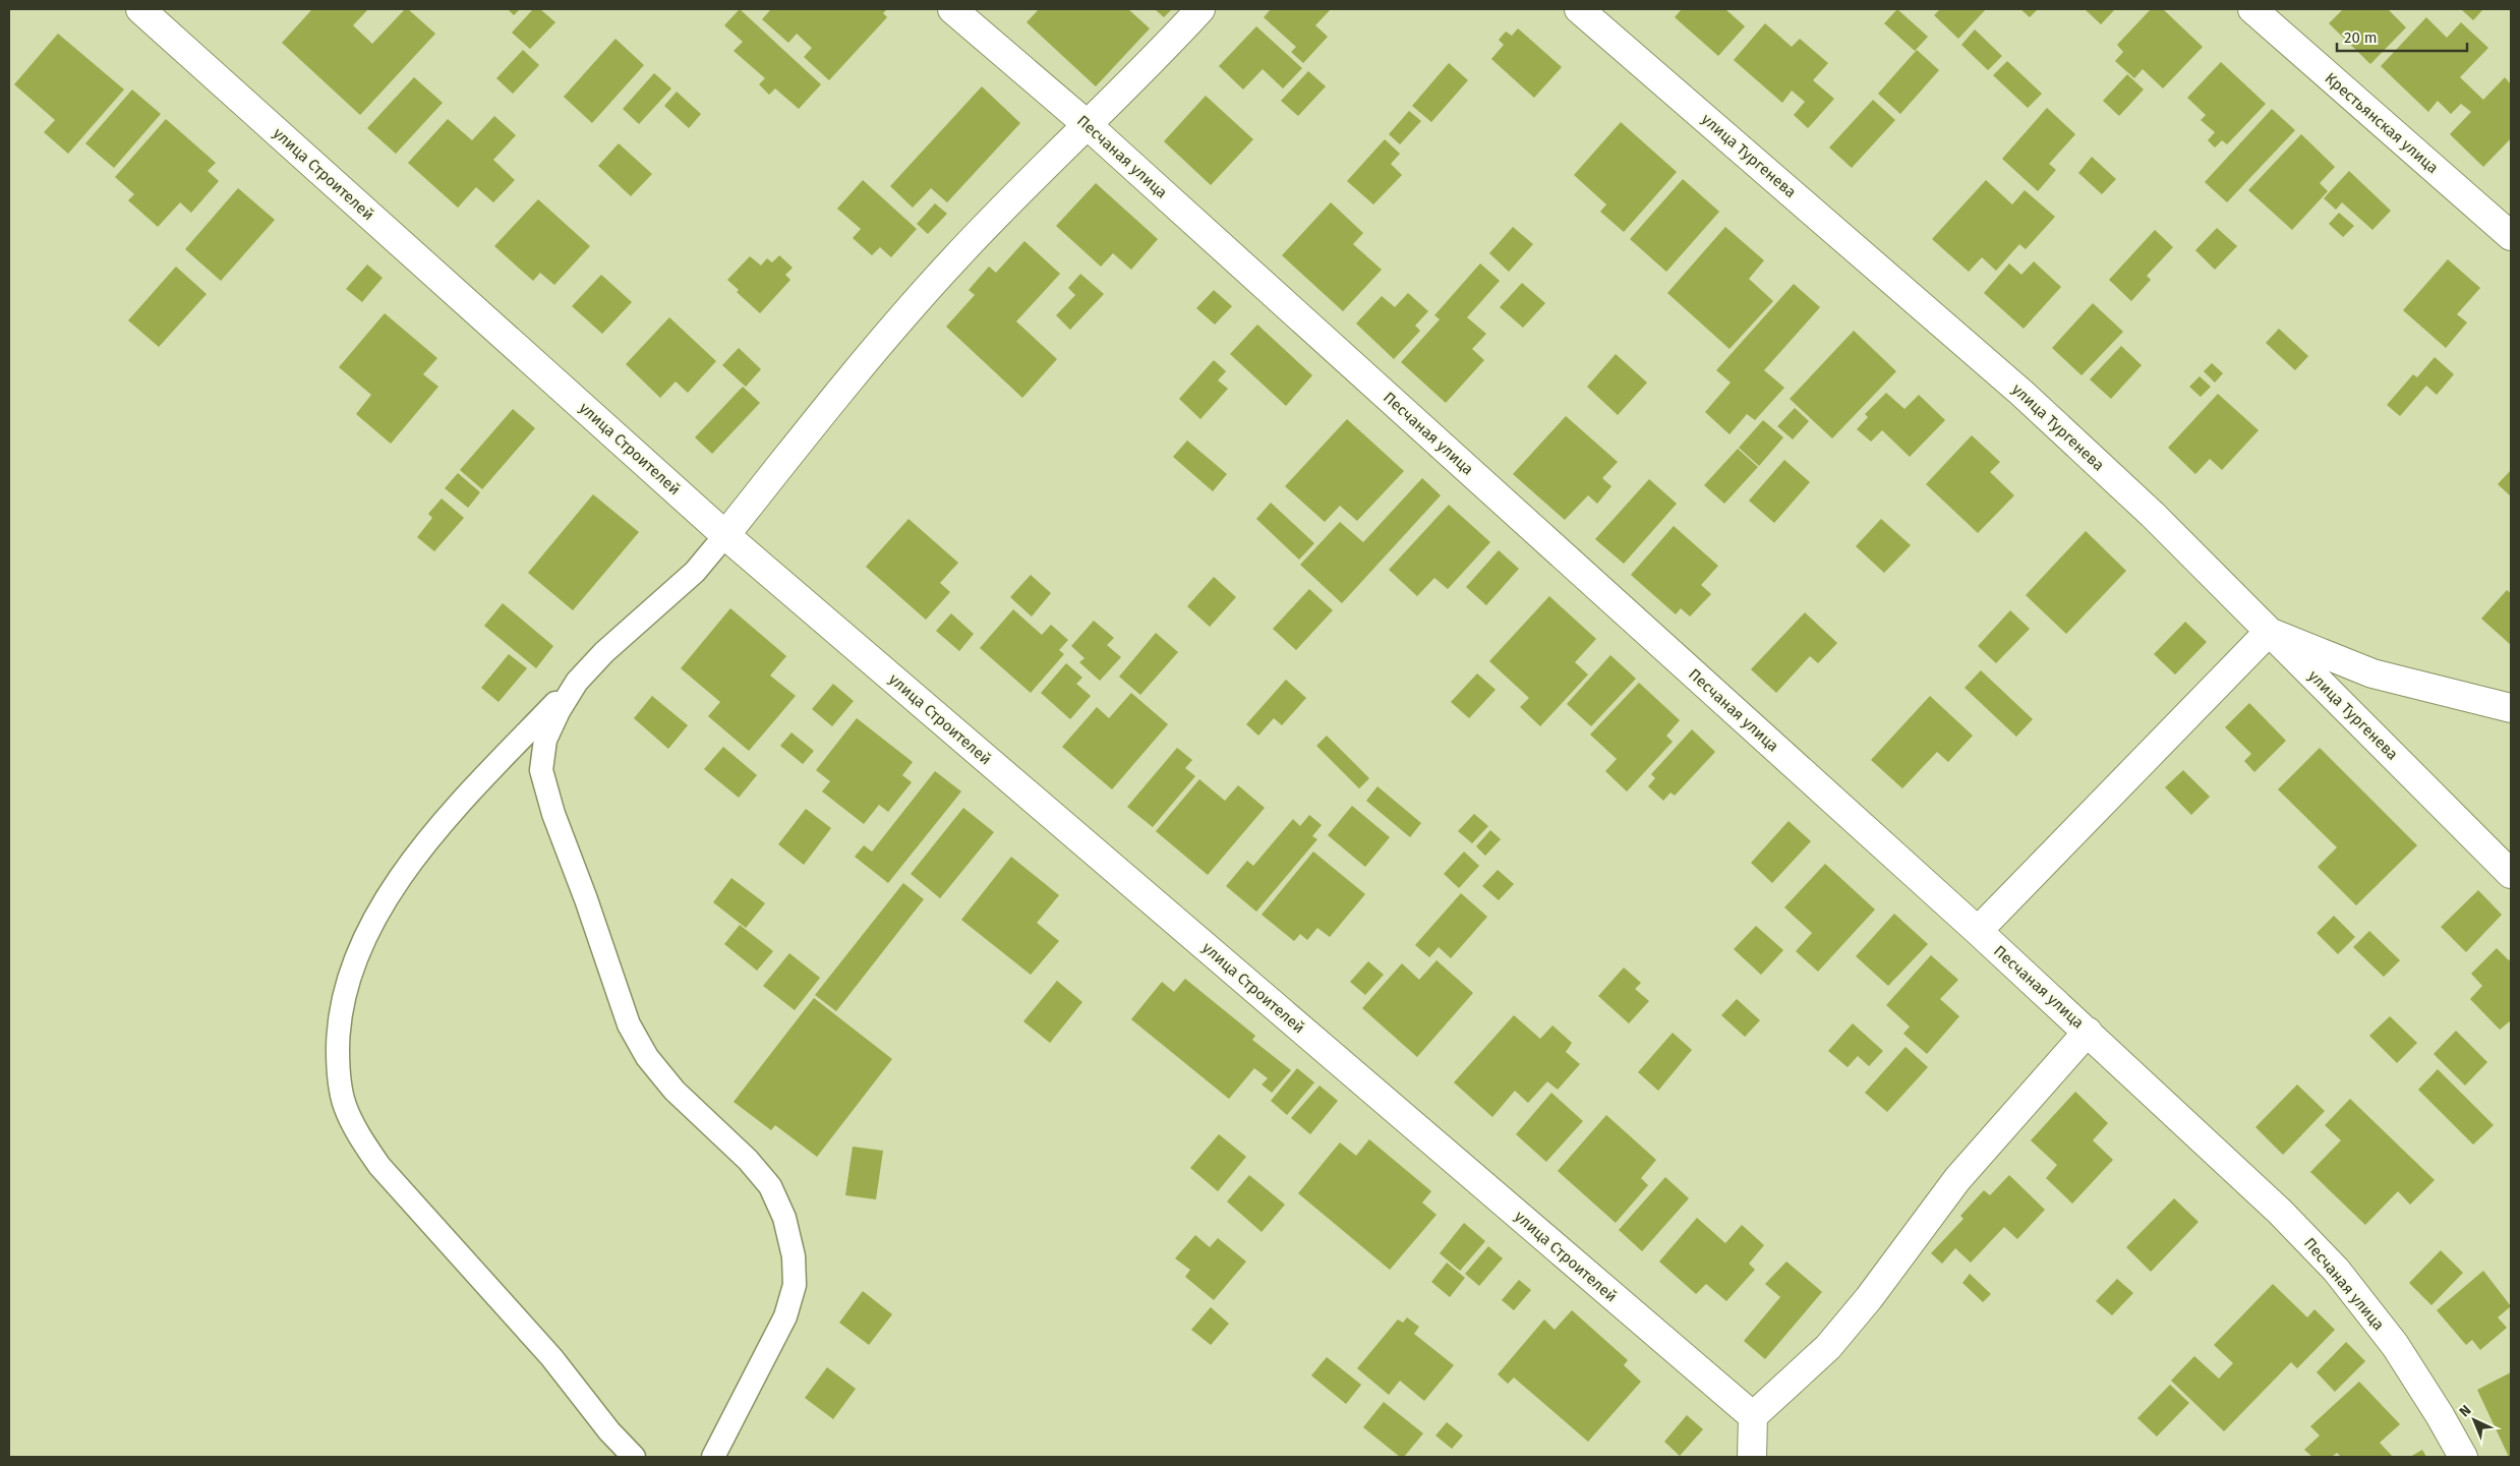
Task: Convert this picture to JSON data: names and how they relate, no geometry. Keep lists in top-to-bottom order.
{
  "streets": {
    "street": [
      "Крестьянская улица",
      "улица Тургенева",
      "Песчаная улица",
      "улица Строителей"
    ]
  },
  "scale_bar": "20 m",
  "north": "top left"
}
